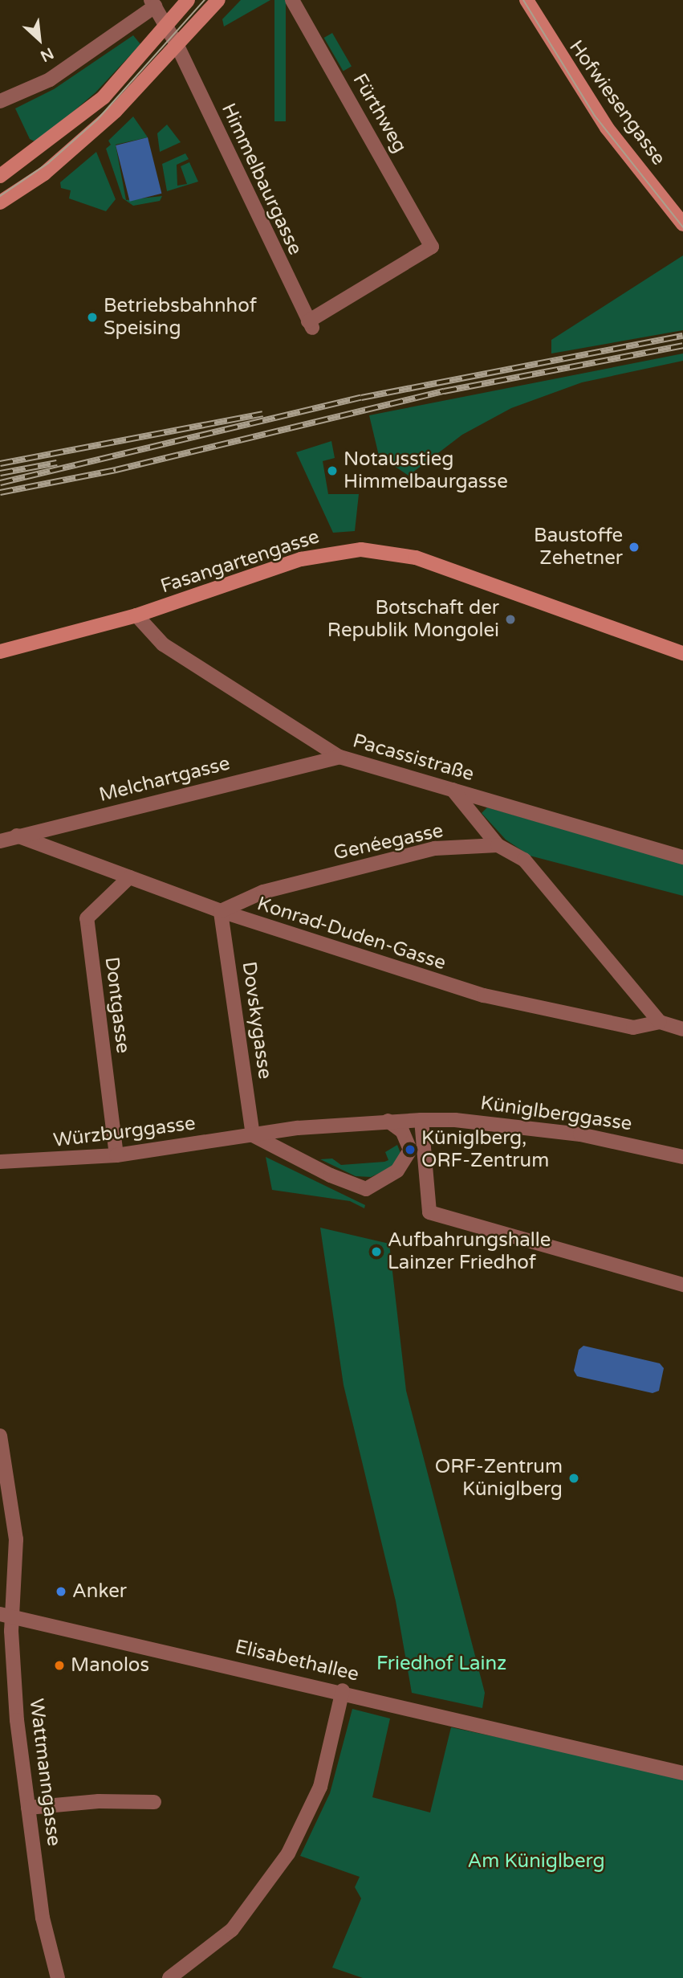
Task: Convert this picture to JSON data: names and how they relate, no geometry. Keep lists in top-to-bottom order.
{
  "streets": {
    "main road": ["Hofwiesengasse", "Fasangartengasse"],
    "street": [
      "Fürthweg",
      "Himmelbaurgasse",
      "Pacassistraße",
      "Melchartgasse",
      "Genéegasse",
      "Konrad-Duden-Gasse",
      "Dontgasse",
      "Dovskygasse",
      "Küniglberggasse",
      "Würzburggasse",
      "Elisabethallee",
      "Wattmanngasse"
    ]
  },
  "crossings": [
    ["Fürthweg", "Himmelbaurgasse"],
    ["Fasangartengasse", "Pacassistraße"],
    ["Pacassistraße", "Melchartgasse"],
    ["Melchartgasse", "Konrad-Duden-Gasse"],
    ["Genéegasse", "Konrad-Duden-Gasse"],
    ["Genéegasse", "Dovskygasse"],
    ["Konrad-Duden-Gasse", "Dontgasse"],
    ["Konrad-Duden-Gasse", "Dovskygasse"],
    ["Dontgasse", "Würzburggasse"],
    ["Dovskygasse", "Würzburggasse"],
    ["Elisabethallee", "Wattmanngasse"]
  ],
  "parks": ["Friedhof Lainz", "Am Küniglberg"],
  "places": [
    "Betriebsbahnhof Speising",
    "Notausstieg Himmelbaurgasse",
    "Baustoffe Zehetner",
    "Botschaft der Republik Mongolei",
    "Küniglberg, ORF-Zentrum",
    "Aufbahrungshalle Lainzer Friedhof",
    "ORF-Zentrum Küniglberg",
    "Anker",
    "Manolos"
  ],
  "north": "bottom right"
}
